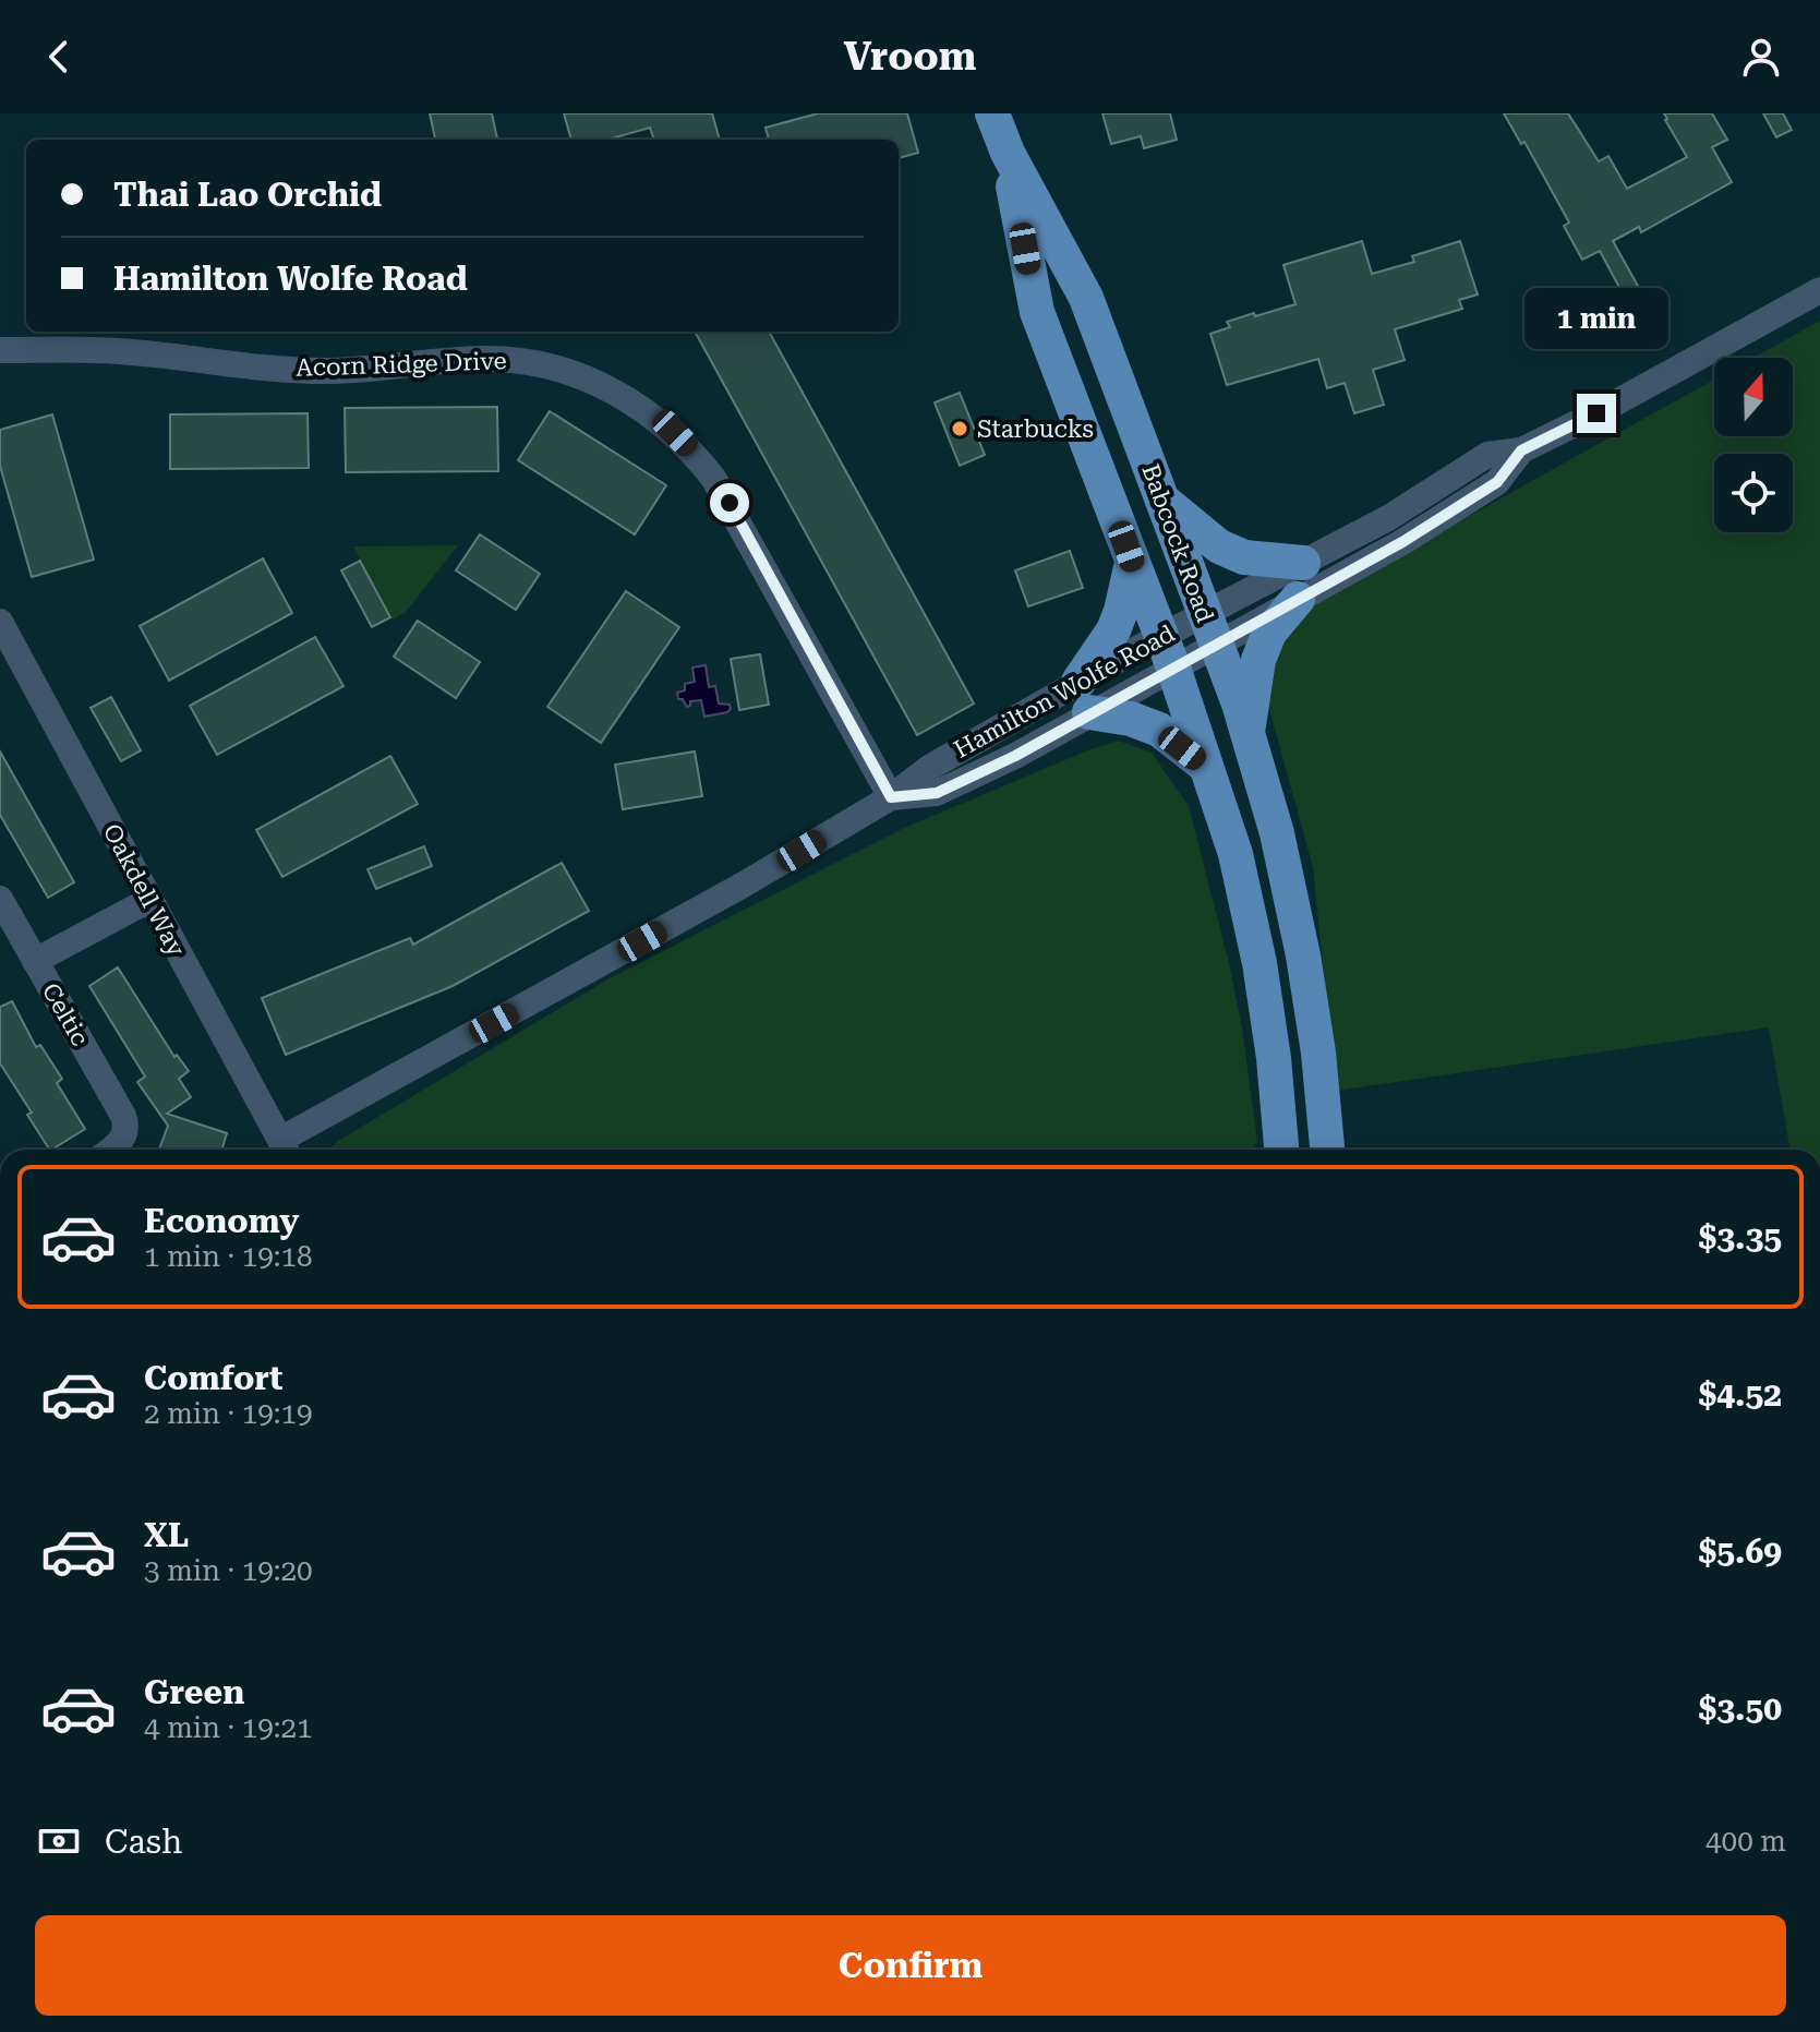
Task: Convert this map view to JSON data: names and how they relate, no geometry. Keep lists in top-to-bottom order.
{
  "streets": {
    "main road": ["Babcock Road"],
    "street": [
      "Acorn Ridge Drive",
      "Hamilton Wolfe Road",
      "Oakdell Way",
      "Celtic"
    ]
  },
  "crossings": [
    ["Acorn Ridge Drive", "Hamilton Wolfe Road"],
    ["Babcock Road", "Hamilton Wolfe Road"],
    ["Hamilton Wolfe Road", "Oakdell Way"]
  ],
  "places": ["Starbucks"],
  "north": "top",
  "page": {
    "header": "Vroom",
    "banner": ["Thai Lao Orchid", "Hamilton Wolfe Road"],
    "bubble": "1 min",
    "list": [
      {
        "name": "Economy",
        "note": "1 min · 19:18",
        "value": "$3.35"
      },
      {
        "name": "Comfort",
        "note": "2 min · 19:19",
        "value": "$4.52"
      },
      {
        "name": "XL",
        "note": "3 min · 19:20",
        "value": "$5.69"
      },
      {
        "name": "Green",
        "note": "4 min · 19:21",
        "value": "$3.50"
      }
    ],
    "pay": ["Cash", "400 m"],
    "buttons": "Confirm"
  }
}
